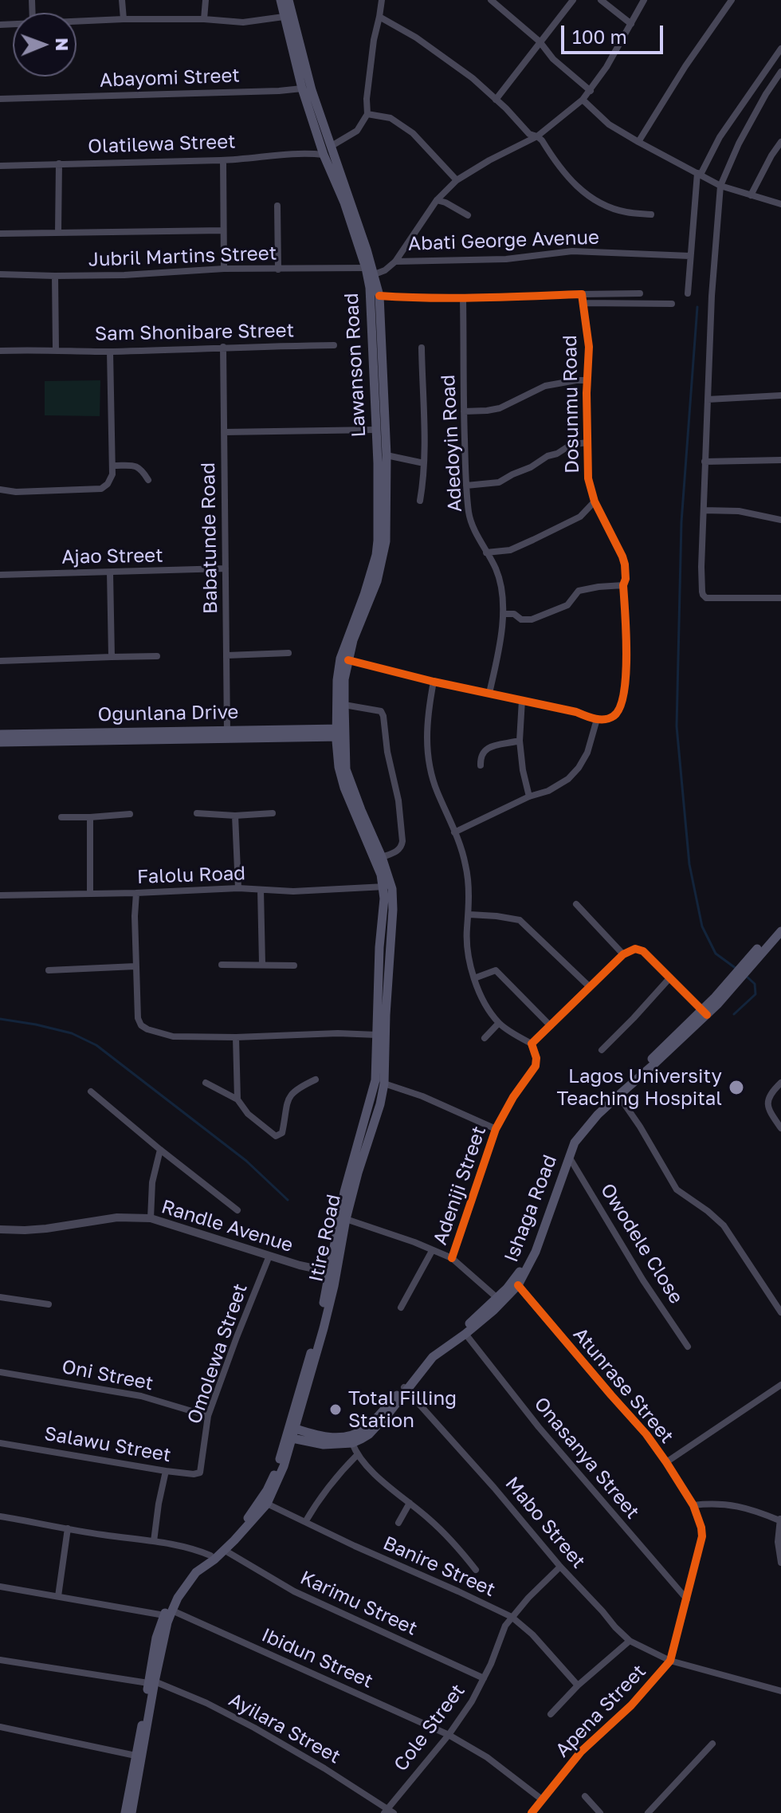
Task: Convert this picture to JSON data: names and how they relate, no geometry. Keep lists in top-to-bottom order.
{
  "streets": {
    "main road": [
      "Lawanson Road",
      "Ogunlana Drive",
      "Ishaga Road",
      "Itire Road"
    ],
    "street": [
      "Abayomi Street",
      "Olatilewa Street",
      "Abati George Avenue",
      "Jubril Martins Street",
      "Sam Shonibare Street",
      "Dosunmu Road",
      "Adedoyin Road",
      "Babatunde Road",
      "Ajao Street",
      "Falolu Road",
      "Adeniji Street",
      "Randle Avenue",
      "Owodele Close",
      "Omolewa Street",
      "Oni Street",
      "Atunrase Street",
      "Salawu Street",
      "Onasanya Street",
      "Mabo Street",
      "Banire Street",
      "Karimu Street",
      "Ibidun Street",
      "Apena Street",
      "Cole Street",
      "Ayilara Street"
    ]
  },
  "crossings": [
    ["Abayomi Street", "Lawanson Road"],
    ["Olatilewa Street", "Lawanson Road"],
    ["Jubril Martins Street", "Lawanson Road"],
    ["Sam Shonibare Street", "Babatunde Road"],
    ["Lawanson Road", "Ogunlana Drive"],
    ["Lawanson Road", "Itire Road"],
    ["Babatunde Road", "Ajao Street"],
    ["Babatunde Road", "Ogunlana Drive"],
    ["Ogunlana Drive", "Itire Road"],
    ["Falolu Road", "Itire Road"],
    ["Ishaga Road", "Itire Road"],
    ["Ishaga Road", "Owodele Close"],
    ["Ishaga Road", "Atunrase Street"],
    ["Ishaga Road", "Onasanya Street"],
    ["Ishaga Road", "Mabo Street"],
    ["Randle Avenue", "Itire Road"],
    ["Randle Avenue", "Omolewa Street"],
    ["Itire Road", "Banire Street"],
    ["Itire Road", "Karimu Street"],
    ["Itire Road", "Ibidun Street"],
    ["Itire Road", "Ayilara Street"],
    ["Omolewa Street", "Oni Street"],
    ["Omolewa Street", "Salawu Street"],
    ["Atunrase Street", "Onasanya Street"],
    ["Atunrase Street", "Mabo Street"],
    ["Atunrase Street", "Apena Street"],
    ["Mabo Street", "Apena Street"],
    ["Mabo Street", "Cole Street"],
    ["Banire Street", "Cole Street"],
    ["Karimu Street", "Cole Street"],
    ["Ibidun Street", "Apena Street"],
    ["Ibidun Street", "Cole Street"],
    ["Cole Street", "Ayilara Street"]
  ],
  "places": ["Lagos University Teaching Hospital", "Total Filling Station"],
  "scale_bar": "100 m",
  "north": "right"
}
